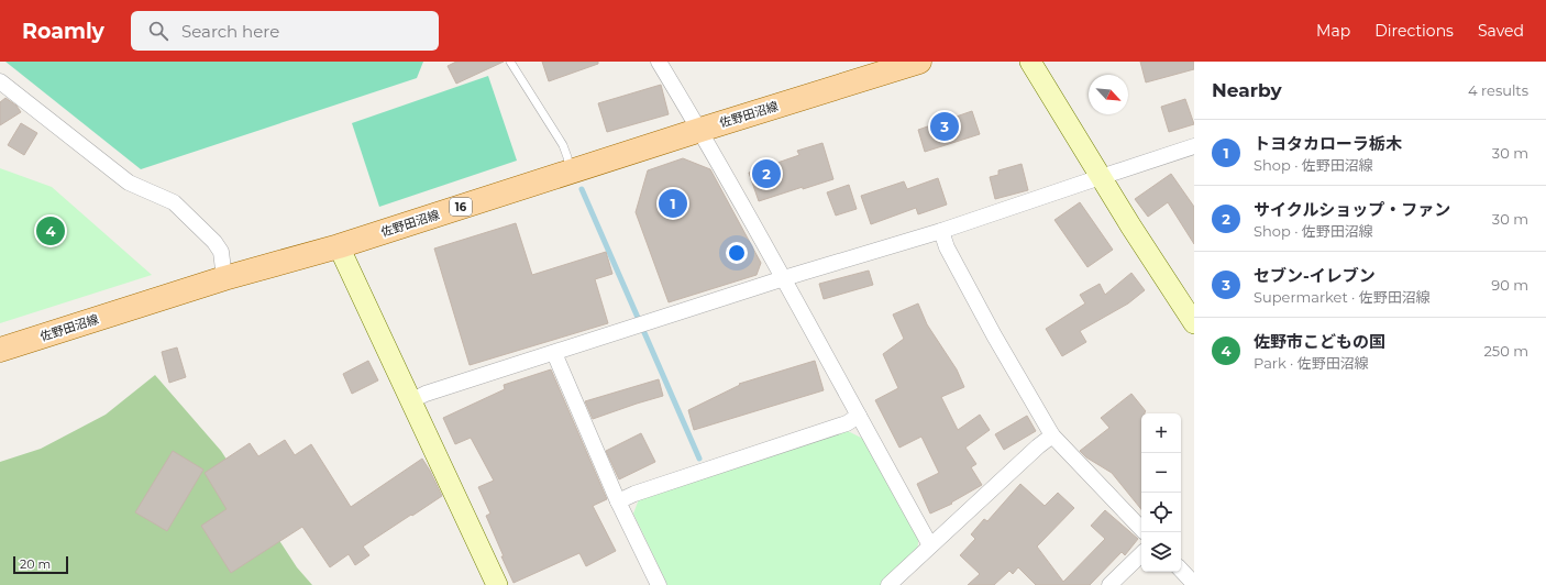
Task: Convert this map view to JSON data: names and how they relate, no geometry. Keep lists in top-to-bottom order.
{
  "streets": {
    "main road": ["佐野田沼線", "16"]
  },
  "scale_bar": "20 m",
  "north": "bottom right",
  "page": {
    "header": "Roamly",
    "search": "Search here",
    "nav": ["Map", "Directions", "Saved"],
    "heading": ["Nearby", "4 results"],
    "pins": [
      "3",
      "2",
      "1",
      "4"
    ],
    "list": [
      {
        "mark": "1",
        "name": "トヨタカローラ栃木",
        "note": "Shop · 佐野田沼線",
        "value": "30 m"
      },
      {
        "mark": "2",
        "name": "サイクルショップ・ファン",
        "note": "Shop · 佐野田沼線",
        "value": "30 m"
      },
      {
        "mark": "3",
        "name": "セブン-イレブン",
        "note": "Supermarket · 佐野田沼線",
        "value": "90 m"
      },
      {
        "mark": "4",
        "name": "佐野市こどもの国",
        "note": "Park · 佐野田沼線",
        "value": "250 m"
      }
    ],
    "map_buttons": ["+", "−"],
    "scale": "20 m"
  }
}
